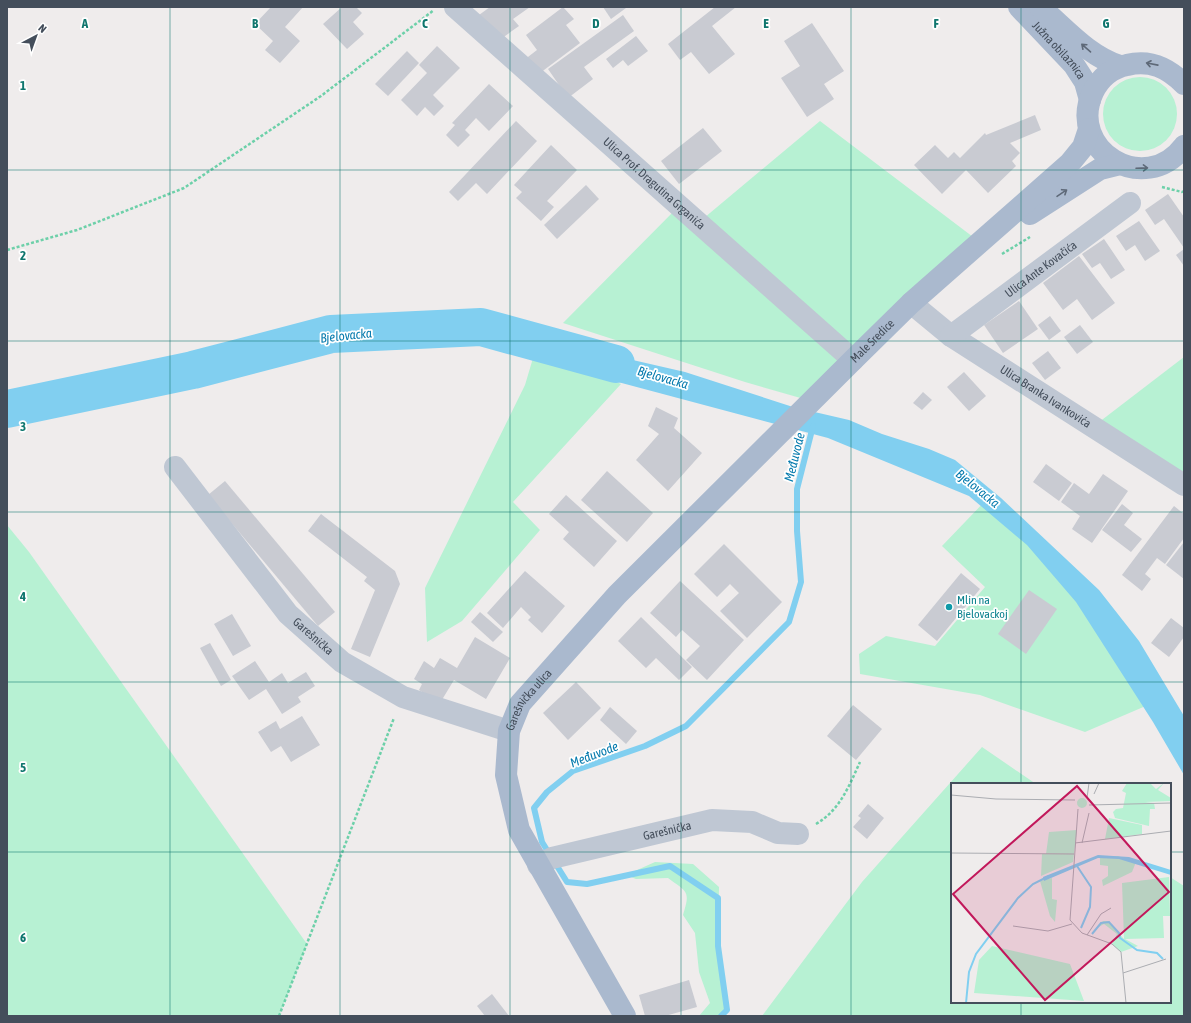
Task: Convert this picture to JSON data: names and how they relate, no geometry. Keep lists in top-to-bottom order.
{
  "streets": {
    "main road": ["Južna obilaznica", "Male Sredice", "Garešnička ulica"],
    "street": [
      "Ulica Prof. Dragutina Grganića",
      "Ulica Ante Kovačića",
      "Ulica Branka Ivankovića",
      "Garešnička"
    ]
  },
  "crossings": [
    ["Ulica Prof. Dragutina Grganića", "Male Sredice"],
    ["Ulica Ante Kovačića", "Ulica Branka Ivankovića"],
    ["Male Sredice", "Ulica Branka Ivankovića"],
    ["Male Sredice", "Garešnička ulica"],
    ["Garešnička", "Garešnička ulica"]
  ],
  "water": ["Bjelovacka", "Međuvode"],
  "places": ["Mlin na Bjelovackoj"],
  "north": "top right",
  "grid": {
    "columns": [
      "A",
      "B",
      "C",
      "D",
      "E",
      "F",
      "G"
    ],
    "rows": [
      "1",
      "2",
      "3",
      "4",
      "5",
      "6"
    ]
  }
}
